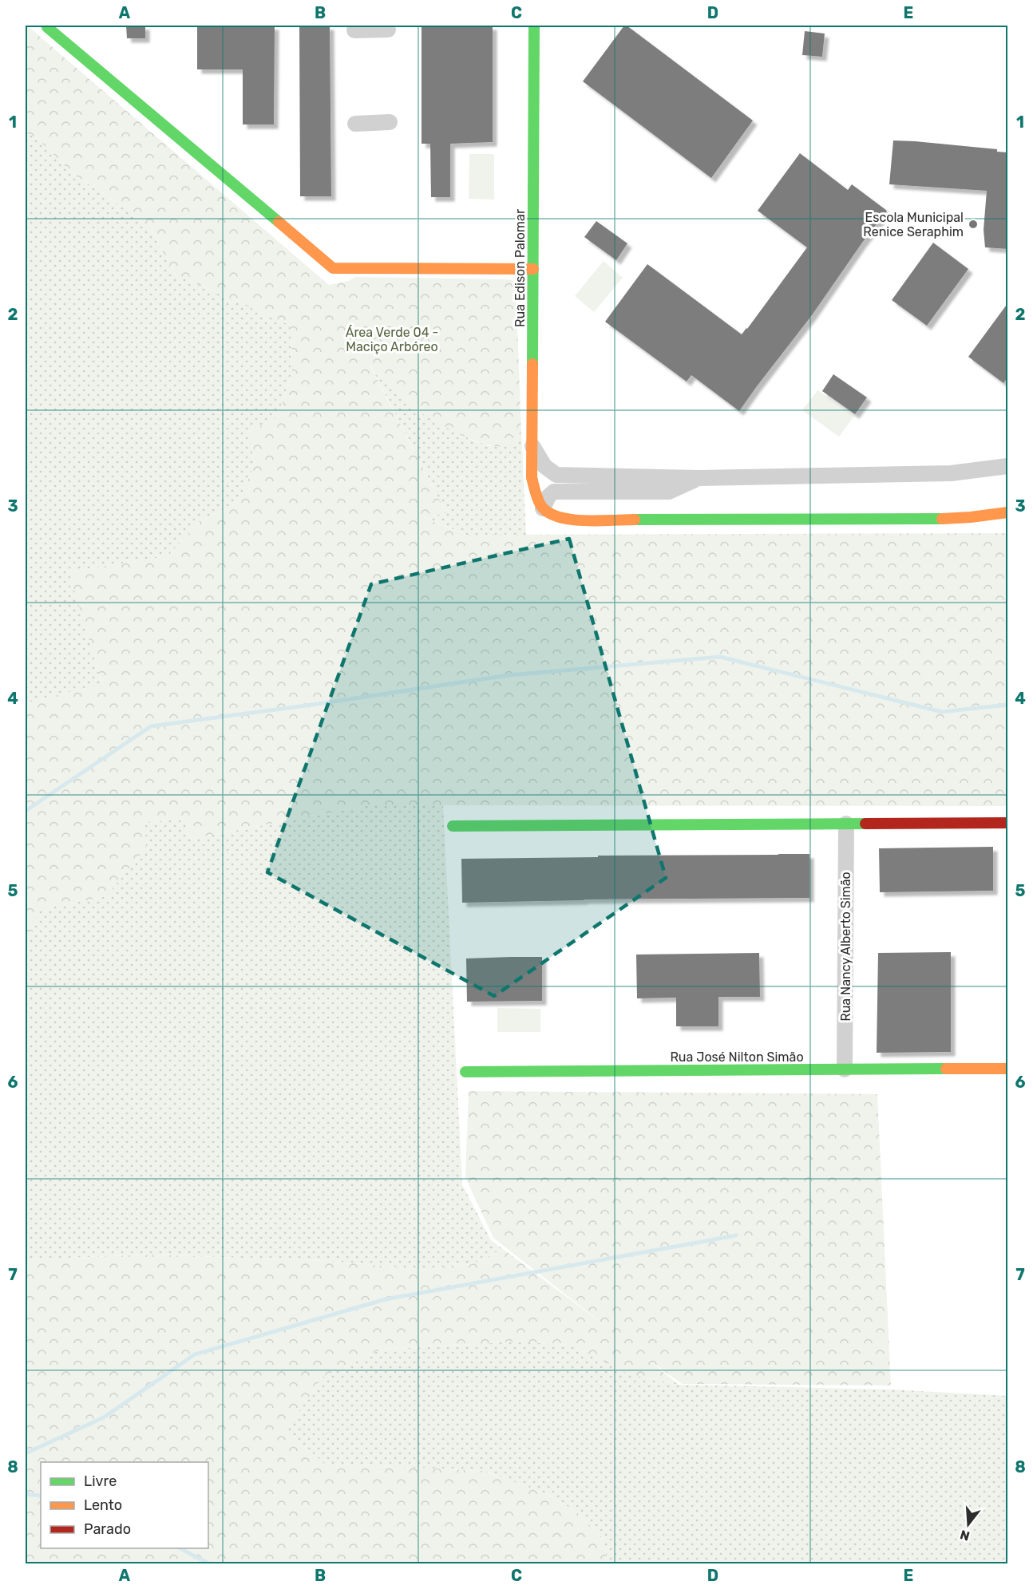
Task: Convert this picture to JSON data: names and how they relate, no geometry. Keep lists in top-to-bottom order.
{
  "streets": {
    "street": ["Rua Edison Palomar", "Rua Nancy Alberto Simão", "Rua José Nilton Simão"]
  },
  "crossings": [
    ["Rua Nancy Alberto Simão", "Rua José Nilton Simão"]
  ],
  "parks": ["Área Verde 04 - Maciço Arbóreo"],
  "places": ["Escola Municipal Renice Seraphim"],
  "legend": ["Livre", "Lento", "Parado"],
  "north": "bottom",
  "grid": {
    "columns": [
      "A",
      "B",
      "C",
      "D",
      "E"
    ],
    "rows": [
      "1",
      "2",
      "3",
      "4",
      "5",
      "6",
      "7",
      "8"
    ]
  }
}
